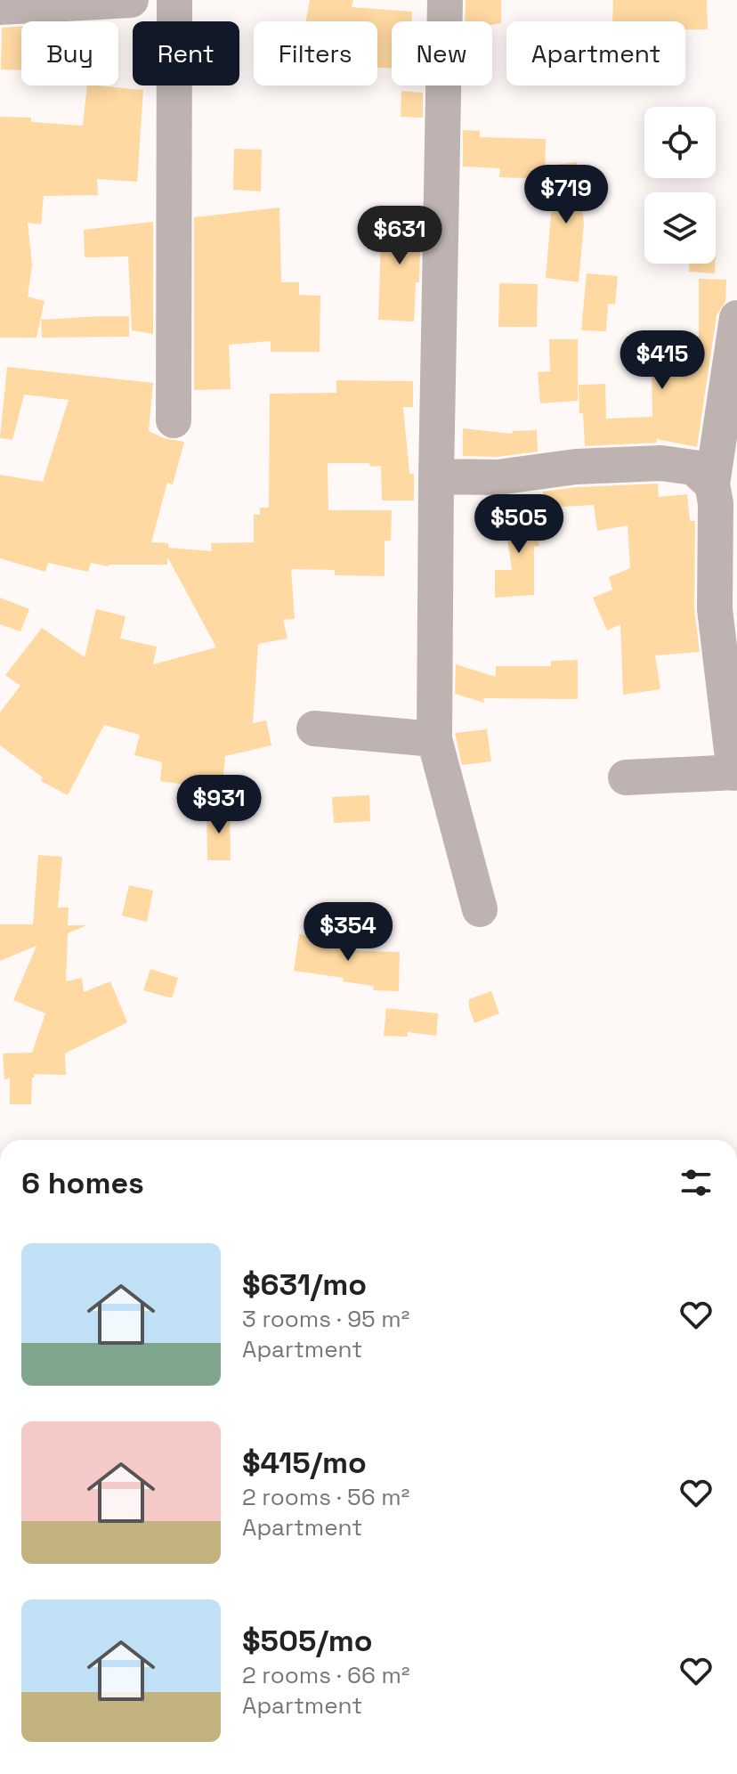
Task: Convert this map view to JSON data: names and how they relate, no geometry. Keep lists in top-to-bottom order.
{
  "page": {
    "chip": [
      "Buy",
      "Rent",
      "Filters",
      "New",
      "Apartment"
    ],
    "price": [
      "$719",
      "$631",
      "$415",
      "$505",
      "$931",
      "$354"
    ],
    "heading": "6 homes",
    "list": [
      {
        "name": "$631/mo",
        "note": "3 rooms · 95 m² · Apartment"
      },
      {
        "name": "$415/mo",
        "note": "2 rooms · 56 m² · Apartment"
      },
      {
        "name": "$505/mo",
        "note": "2 rooms · 66 m² · Apartment"
      }
    ]
  }
}
